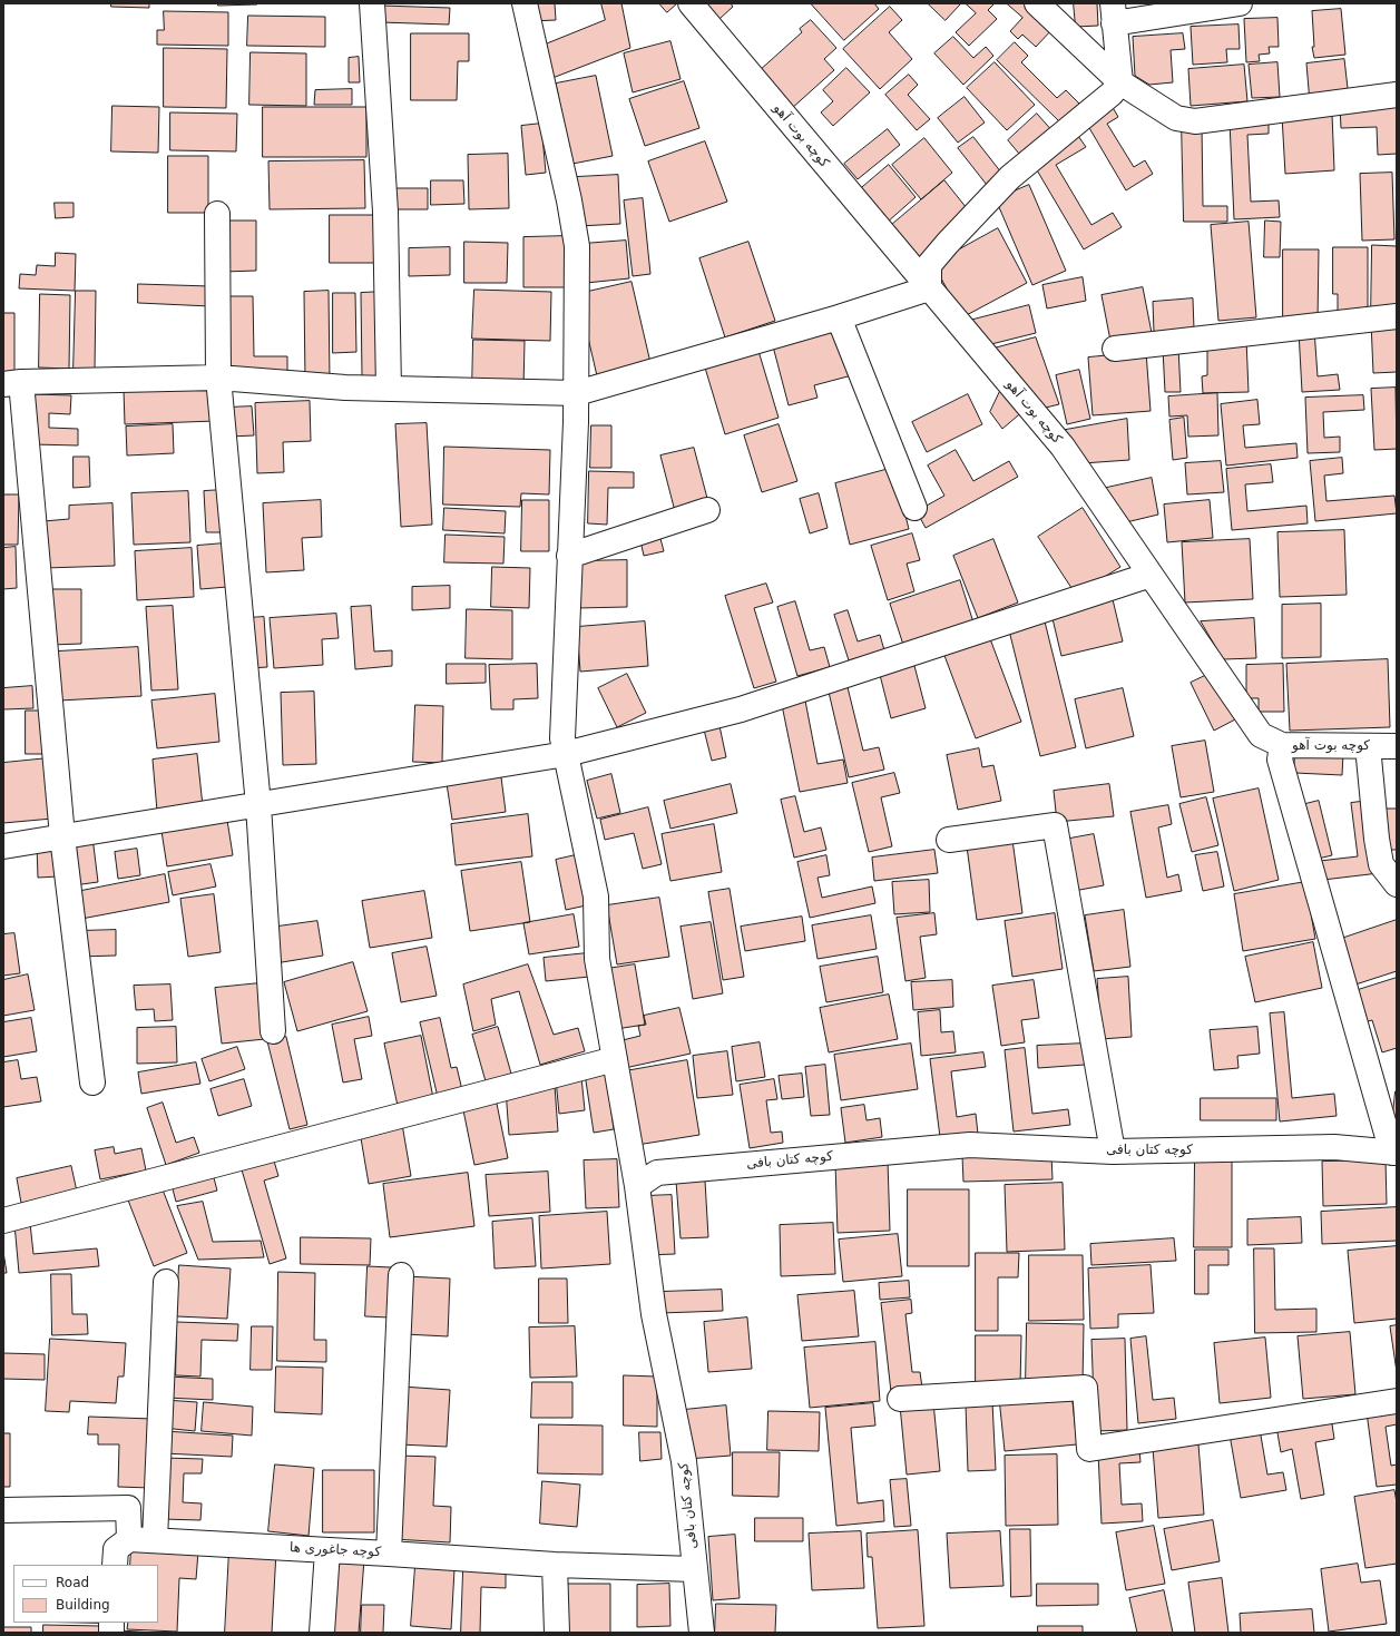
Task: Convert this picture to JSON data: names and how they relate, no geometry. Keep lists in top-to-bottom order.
{
  "streets": {
    "street": ["کوچه بوت آهو", "کوچه کتان بافی", "کوچه جاغوری ها"]
  },
  "crossings": [
    ["کوچه کتان بافی", "کوچه جاغوری ها"]
  ],
  "legend": ["Road", "Building"]
}
